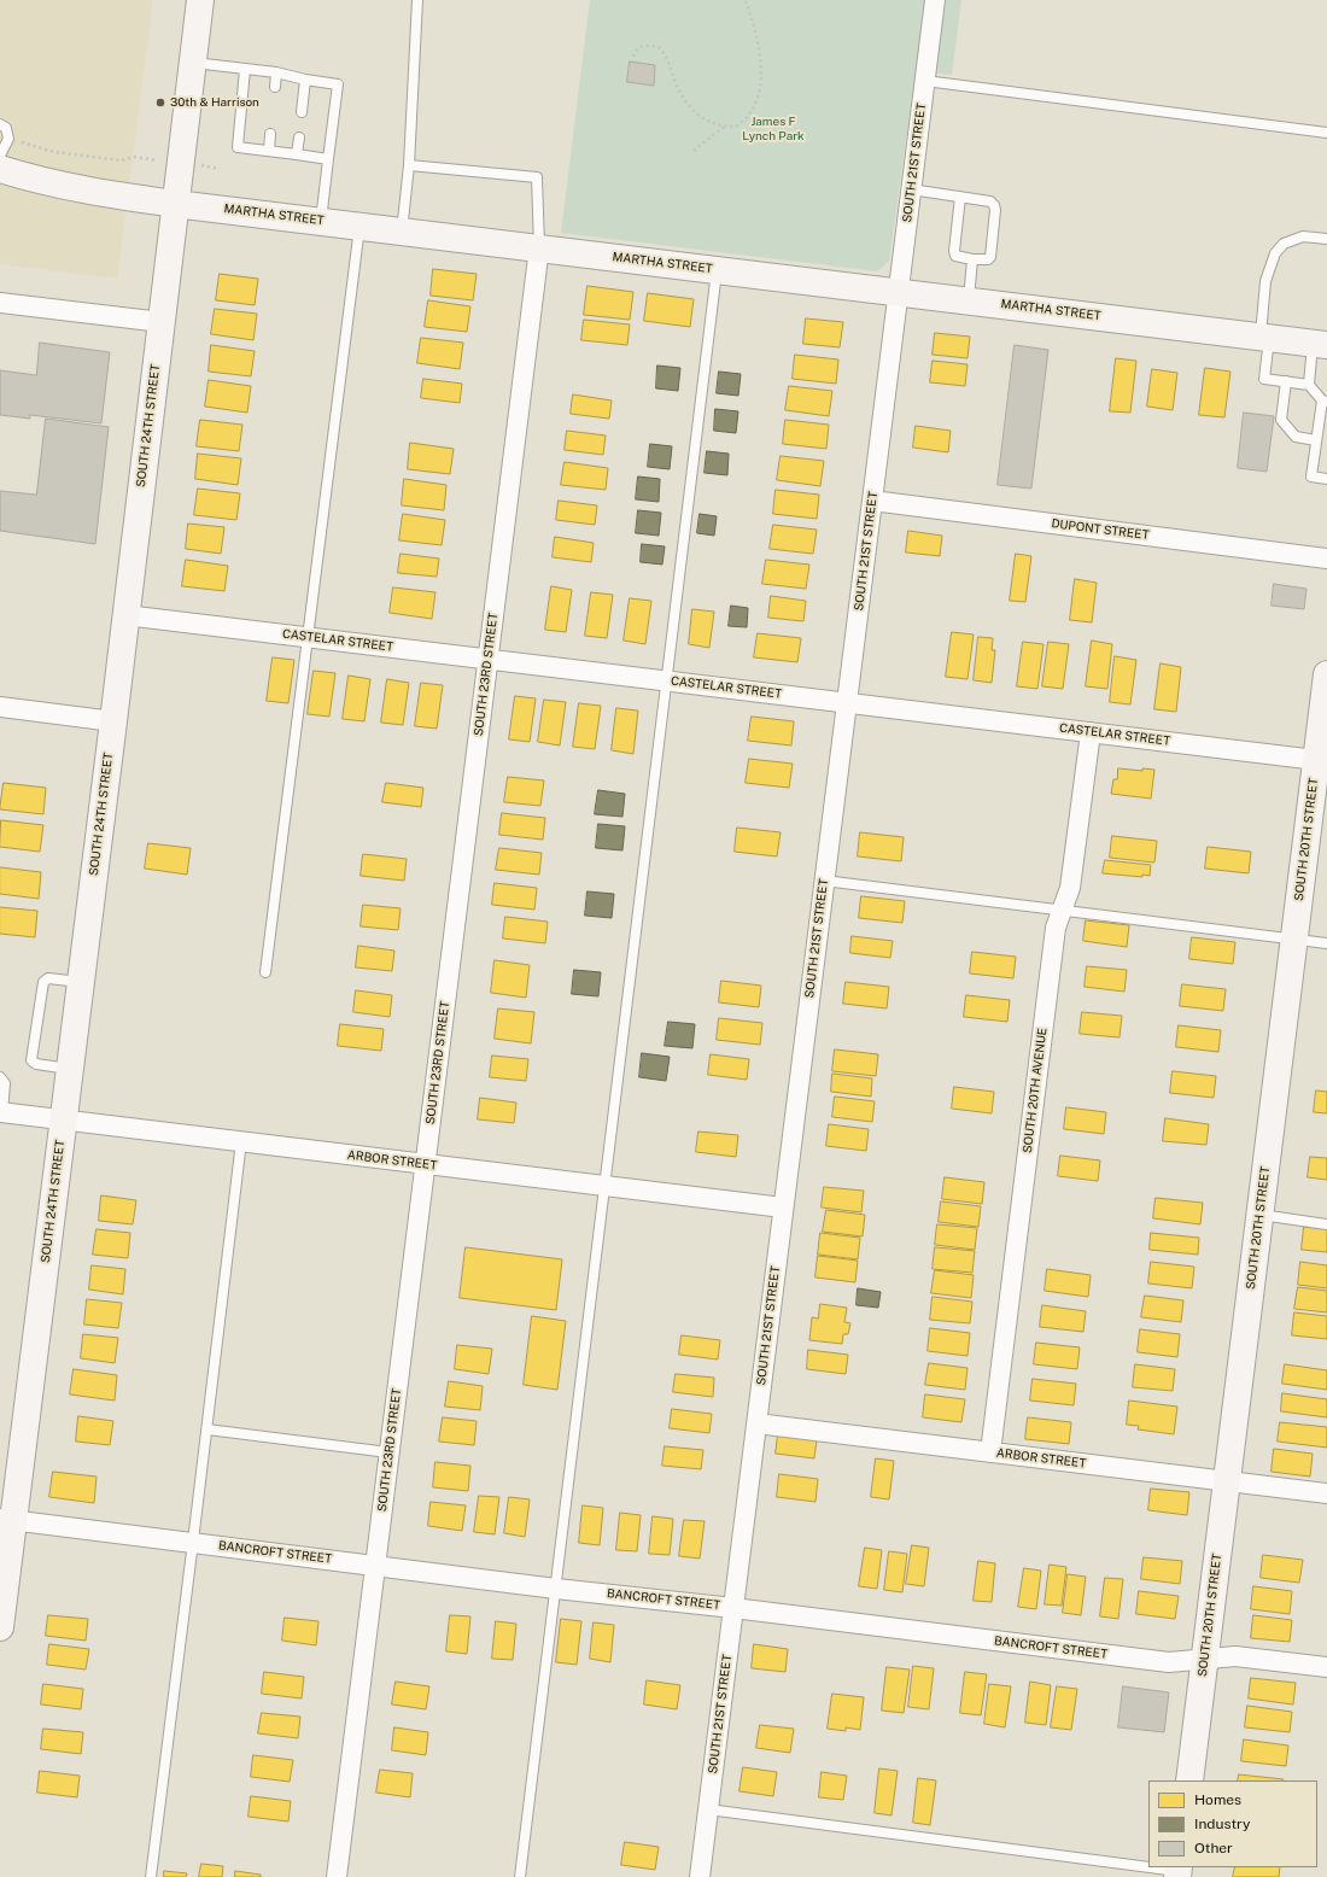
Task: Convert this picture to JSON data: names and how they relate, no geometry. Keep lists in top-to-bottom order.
{
  "streets": {
    "main road": ["MARTHA STREET", "SOUTH 24TH STREET", "SOUTH 20TH STREET"],
    "street": [
      "SOUTH 21ST STREET",
      "DUPONT STREET",
      "CASTELAR STREET",
      "SOUTH 23RD STREET",
      "SOUTH 20TH AVENUE",
      "ARBOR STREET",
      "BANCROFT STREET"
    ]
  },
  "crossings": [
    ["SOUTH 21ST STREET", "MARTHA STREET"],
    ["SOUTH 21ST STREET", "DUPONT STREET"],
    ["SOUTH 21ST STREET", "CASTELAR STREET"],
    ["SOUTH 21ST STREET", "ARBOR STREET"],
    ["SOUTH 21ST STREET", "BANCROFT STREET"],
    ["MARTHA STREET", "SOUTH 24TH STREET"],
    ["MARTHA STREET", "SOUTH 23RD STREET"],
    ["SOUTH 24TH STREET", "CASTELAR STREET"],
    ["SOUTH 24TH STREET", "ARBOR STREET"],
    ["SOUTH 24TH STREET", "BANCROFT STREET"],
    ["CASTELAR STREET", "SOUTH 23RD STREET"],
    ["CASTELAR STREET", "SOUTH 20TH STREET"],
    ["CASTELAR STREET", "SOUTH 20TH AVENUE"],
    ["SOUTH 23RD STREET", "ARBOR STREET"],
    ["SOUTH 23RD STREET", "BANCROFT STREET"],
    ["SOUTH 20TH STREET", "ARBOR STREET"],
    ["SOUTH 20TH STREET", "BANCROFT STREET"],
    ["SOUTH 20TH AVENUE", "ARBOR STREET"]
  ],
  "parks": ["James F Lynch Park"],
  "places": ["30th & Harrison"],
  "legend": ["Homes", "Industry", "Other"]
}
